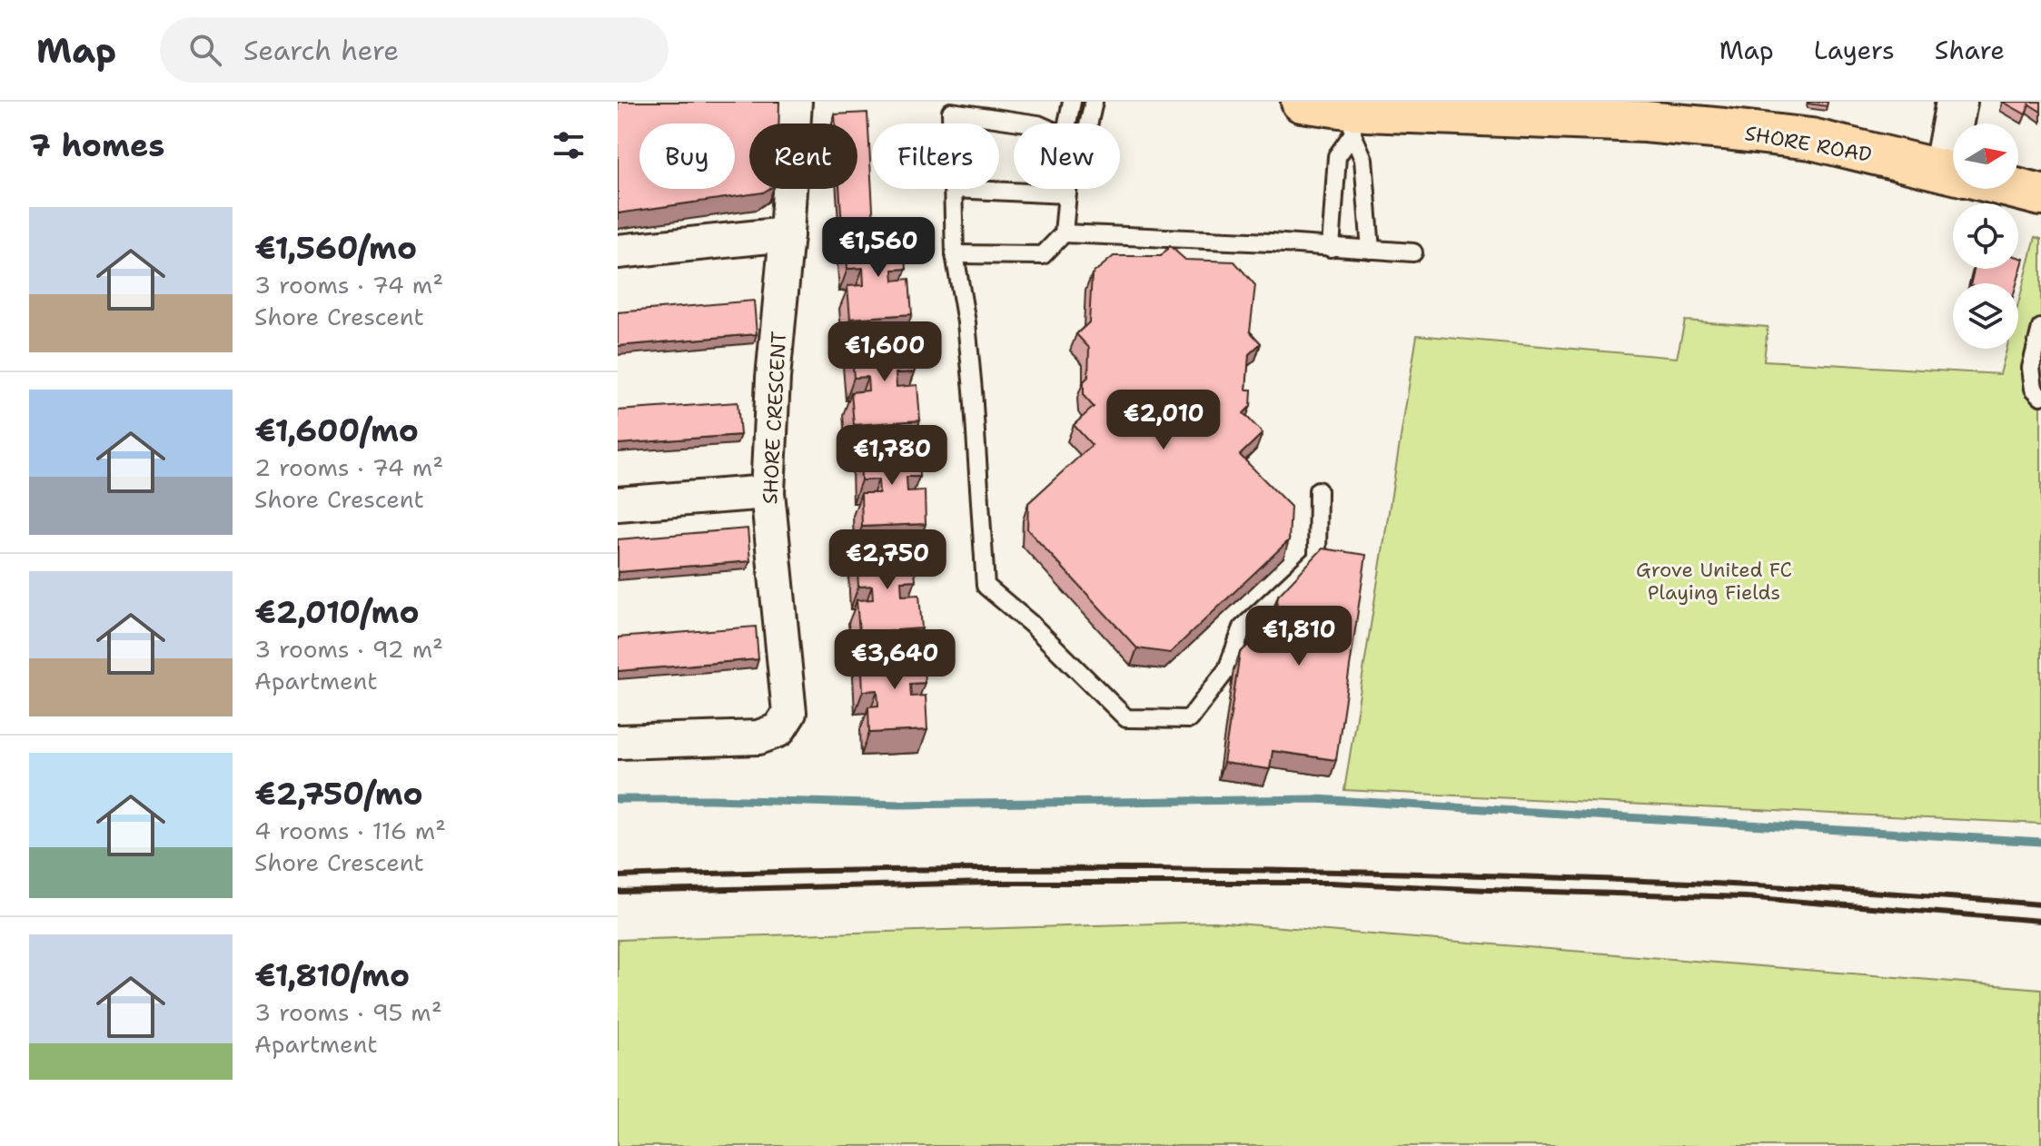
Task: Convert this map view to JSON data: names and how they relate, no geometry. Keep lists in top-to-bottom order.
{
  "streets": {
    "main road": ["SHORE ROAD"],
    "street": ["SHORE CRESCENT"]
  },
  "parks": ["Grove United FC Playing Fields"],
  "north": "right",
  "page": {
    "header": "Map",
    "search": "Search here",
    "nav": ["Map", "Layers", "Share"],
    "heading": "7 homes",
    "chip": [
      "Buy",
      "Rent",
      "Filters",
      "New"
    ],
    "list": [
      {
        "name": "€1,560/mo",
        "note": "3 rooms · 74 m² · Shore Crescent"
      },
      {
        "name": "€1,600/mo",
        "note": "2 rooms · 74 m² · Shore Crescent"
      },
      {
        "name": "€2,010/mo",
        "note": "3 rooms · 92 m² · Apartment"
      },
      {
        "name": "€2,750/mo",
        "note": "4 rooms · 116 m² · Shore Crescent"
      },
      {
        "name": "€1,810/mo",
        "note": "3 rooms · 95 m² · Apartment"
      }
    ],
    "price": [
      "€1,560",
      "€1,600",
      "€2,010",
      "€1,780",
      "€2,750",
      "€1,810",
      "€3,640"
    ]
  }
}
